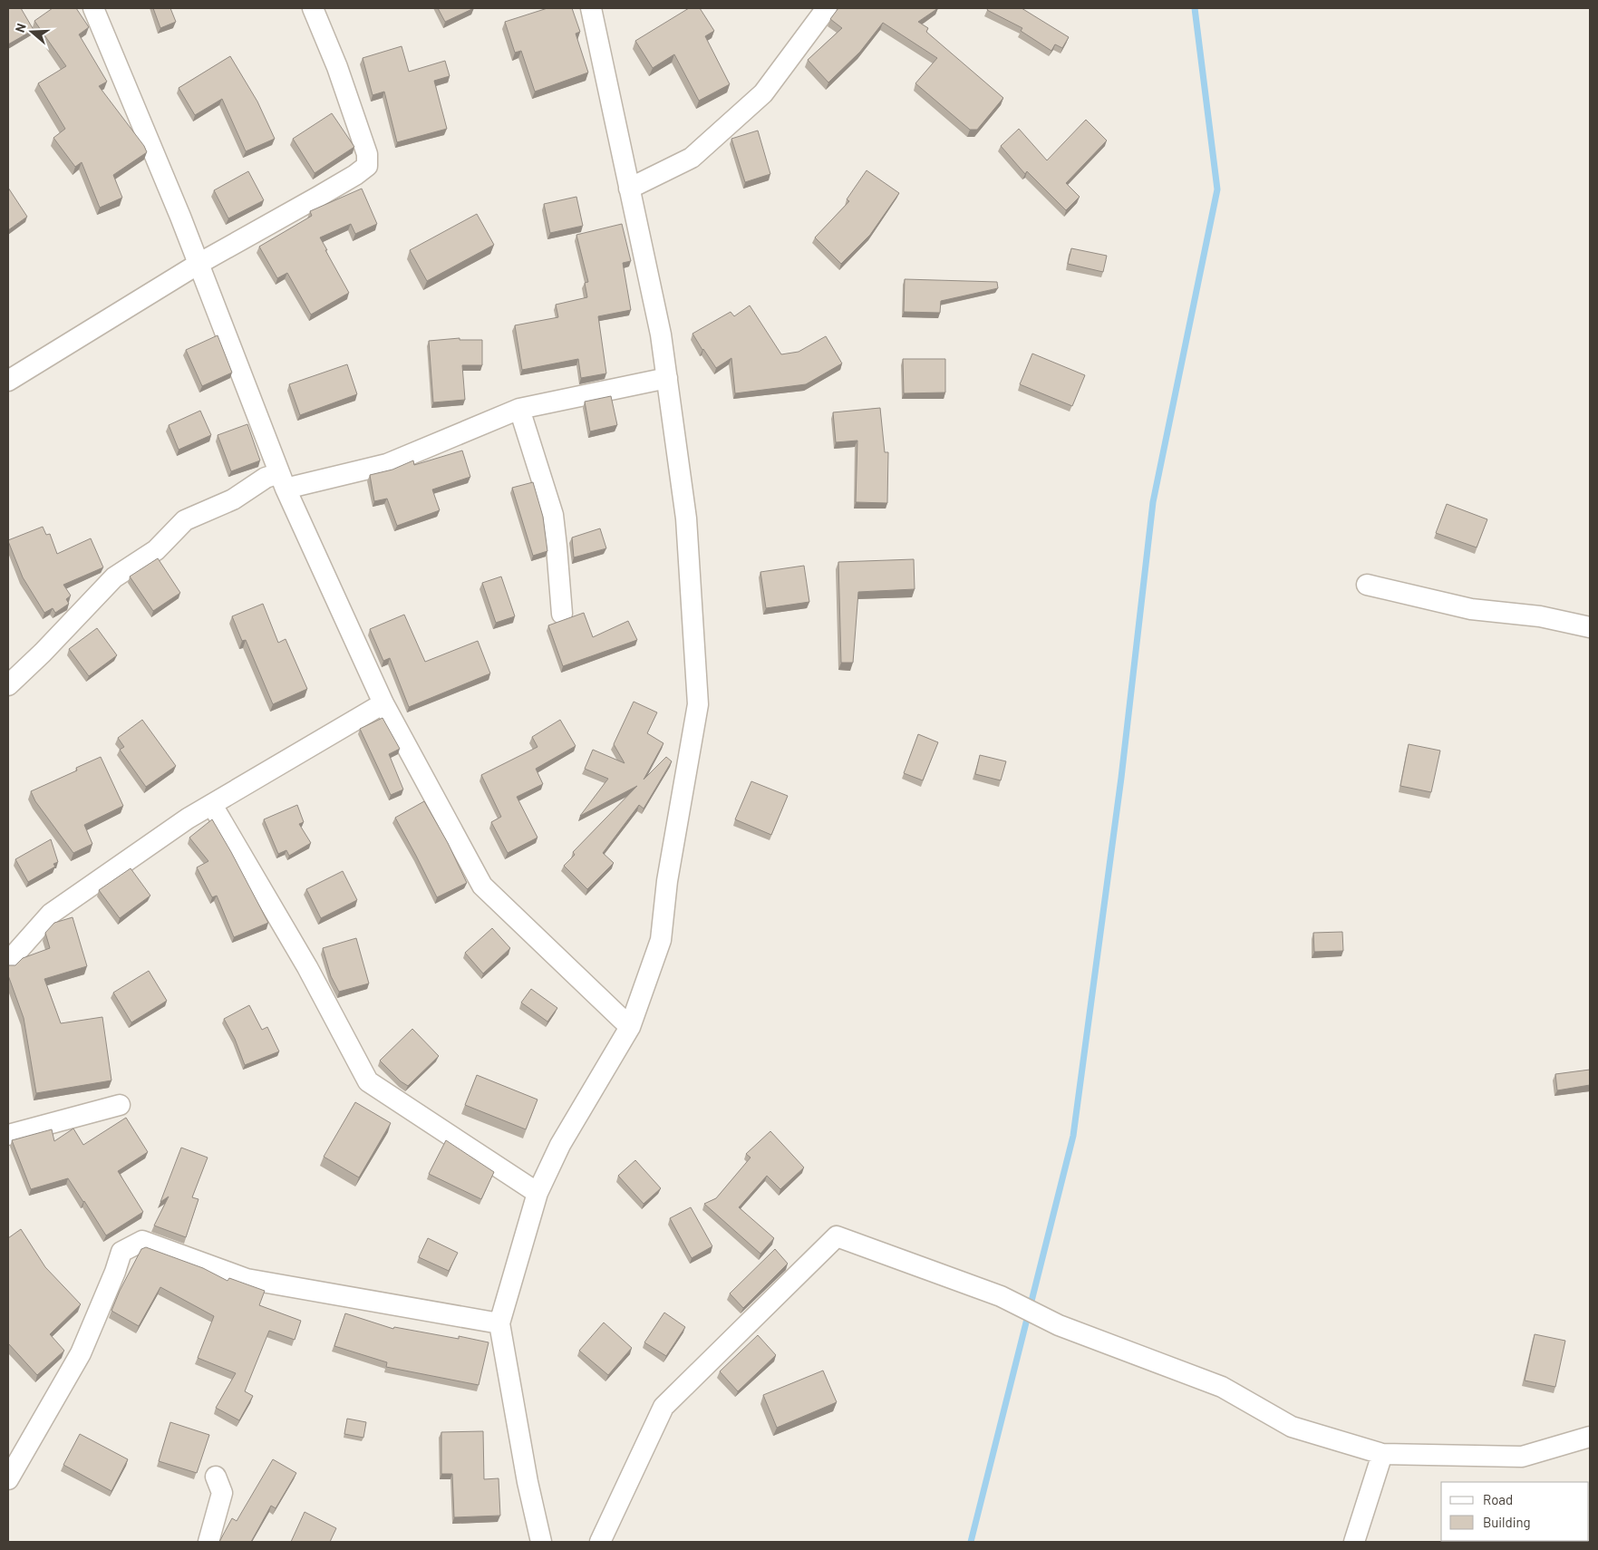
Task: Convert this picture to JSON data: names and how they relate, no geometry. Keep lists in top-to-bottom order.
{
  "legend": ["Road", "Building"],
  "north": "left"
}
